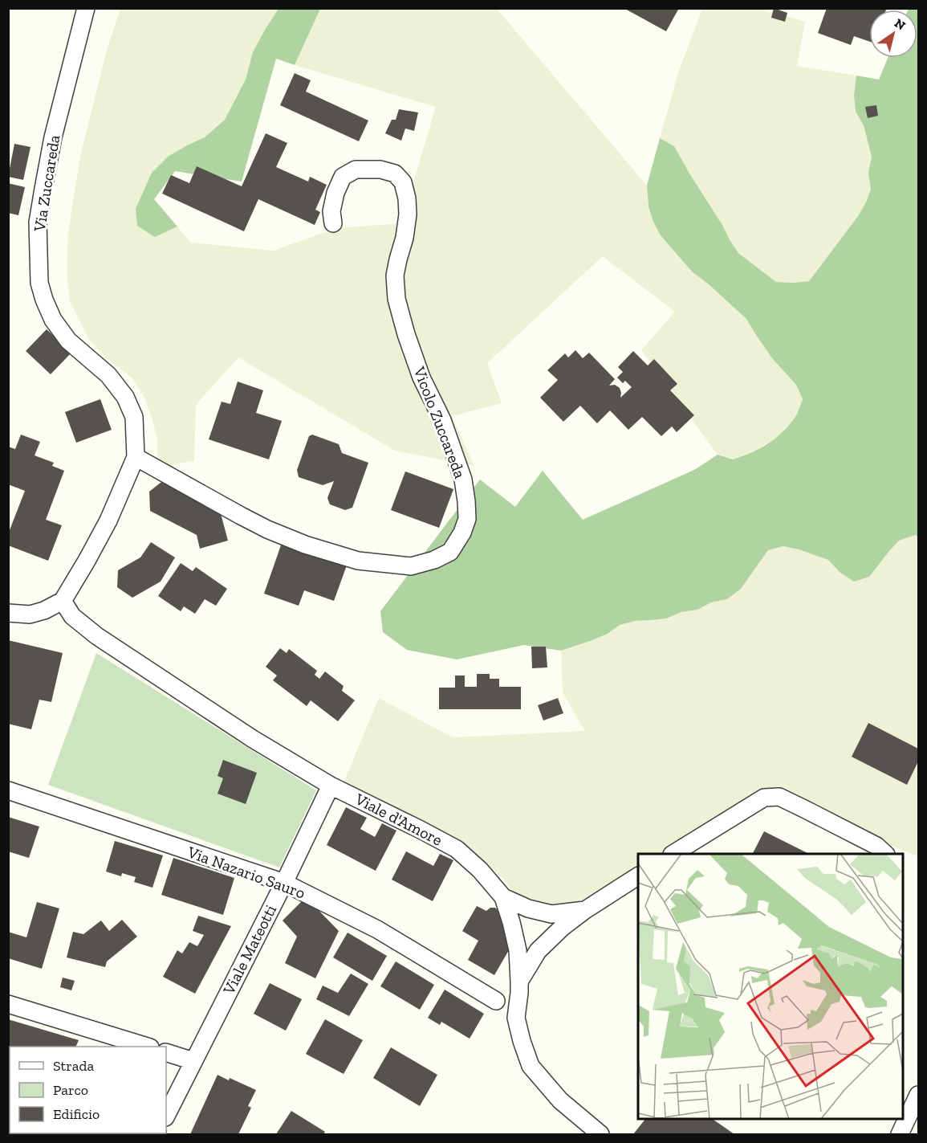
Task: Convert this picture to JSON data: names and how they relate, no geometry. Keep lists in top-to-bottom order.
{
  "streets": {
    "street": [
      "Via Zuccareda",
      "Vicolo Zuccareda",
      "Viale d'Amore",
      "Via Nazario Sauro",
      "Viale Mateotti"
    ]
  },
  "crossings": [
    ["Via Zuccareda", "Vicolo Zuccareda"],
    ["Via Zuccareda", "Viale d'Amore"],
    ["Viale d'Amore", "Viale Mateotti"],
    ["Via Nazario Sauro", "Viale Mateotti"]
  ],
  "legend": ["Strada", "Parco", "Edificio"],
  "north": "top right"
}
